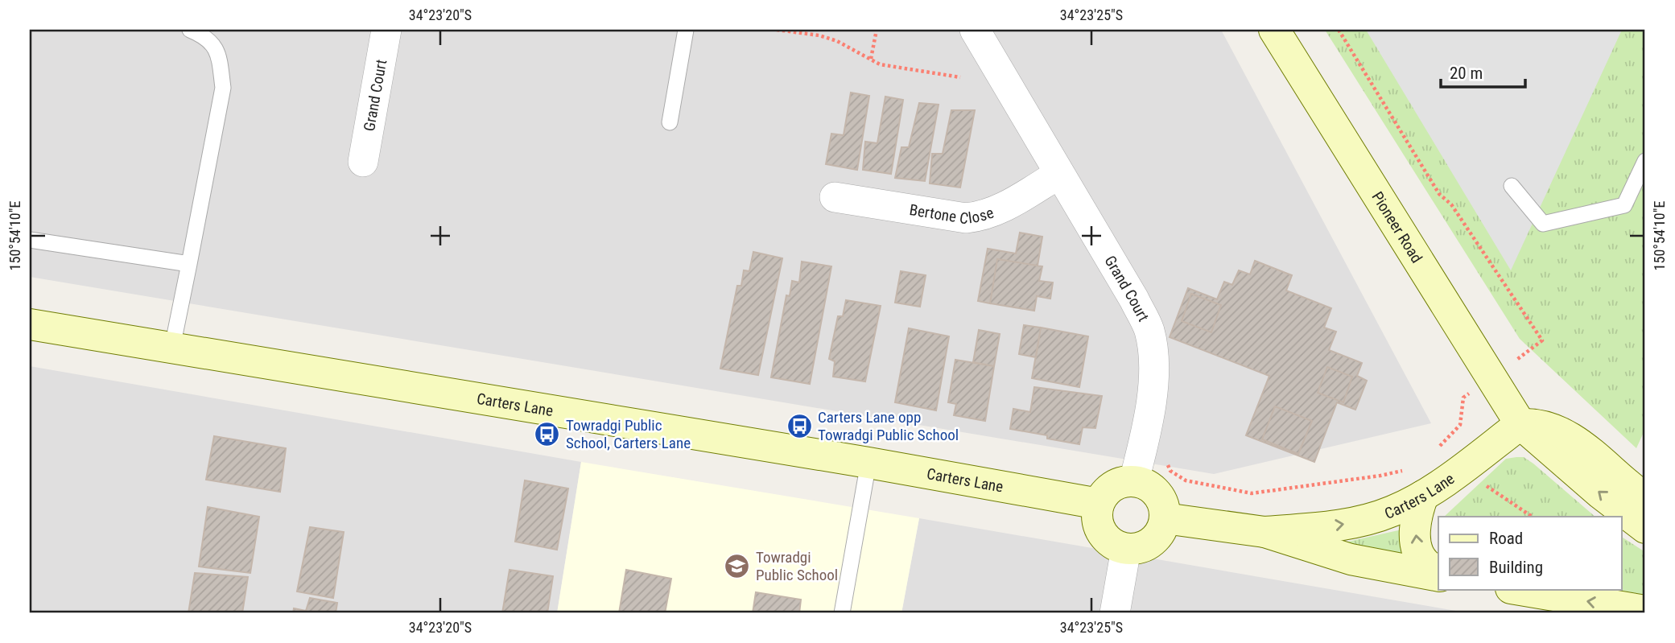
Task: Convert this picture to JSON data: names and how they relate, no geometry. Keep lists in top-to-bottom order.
{
  "streets": {
    "main road": ["Pioneer Road", "Carters Lane"],
    "street": ["Grand Court", "Bertone Close"]
  },
  "crossings": [
    ["Grand Court", "Bertone Close"],
    ["Grand Court", "Carters Lane"],
    ["Pioneer Road", "Carters Lane"]
  ],
  "places": {
    "bus stop": ["Carters Lane opp Towradgi Public School", "Towradgi Public School, Carters Lane"],
    "school or university": ["Towradgi Public School"]
  },
  "legend": ["Road", "Building"],
  "scale_bar": "20 m",
  "coordinates": ["34°23'20\"S", "34°23'25\"S", "150°54'10\"E"]
}
